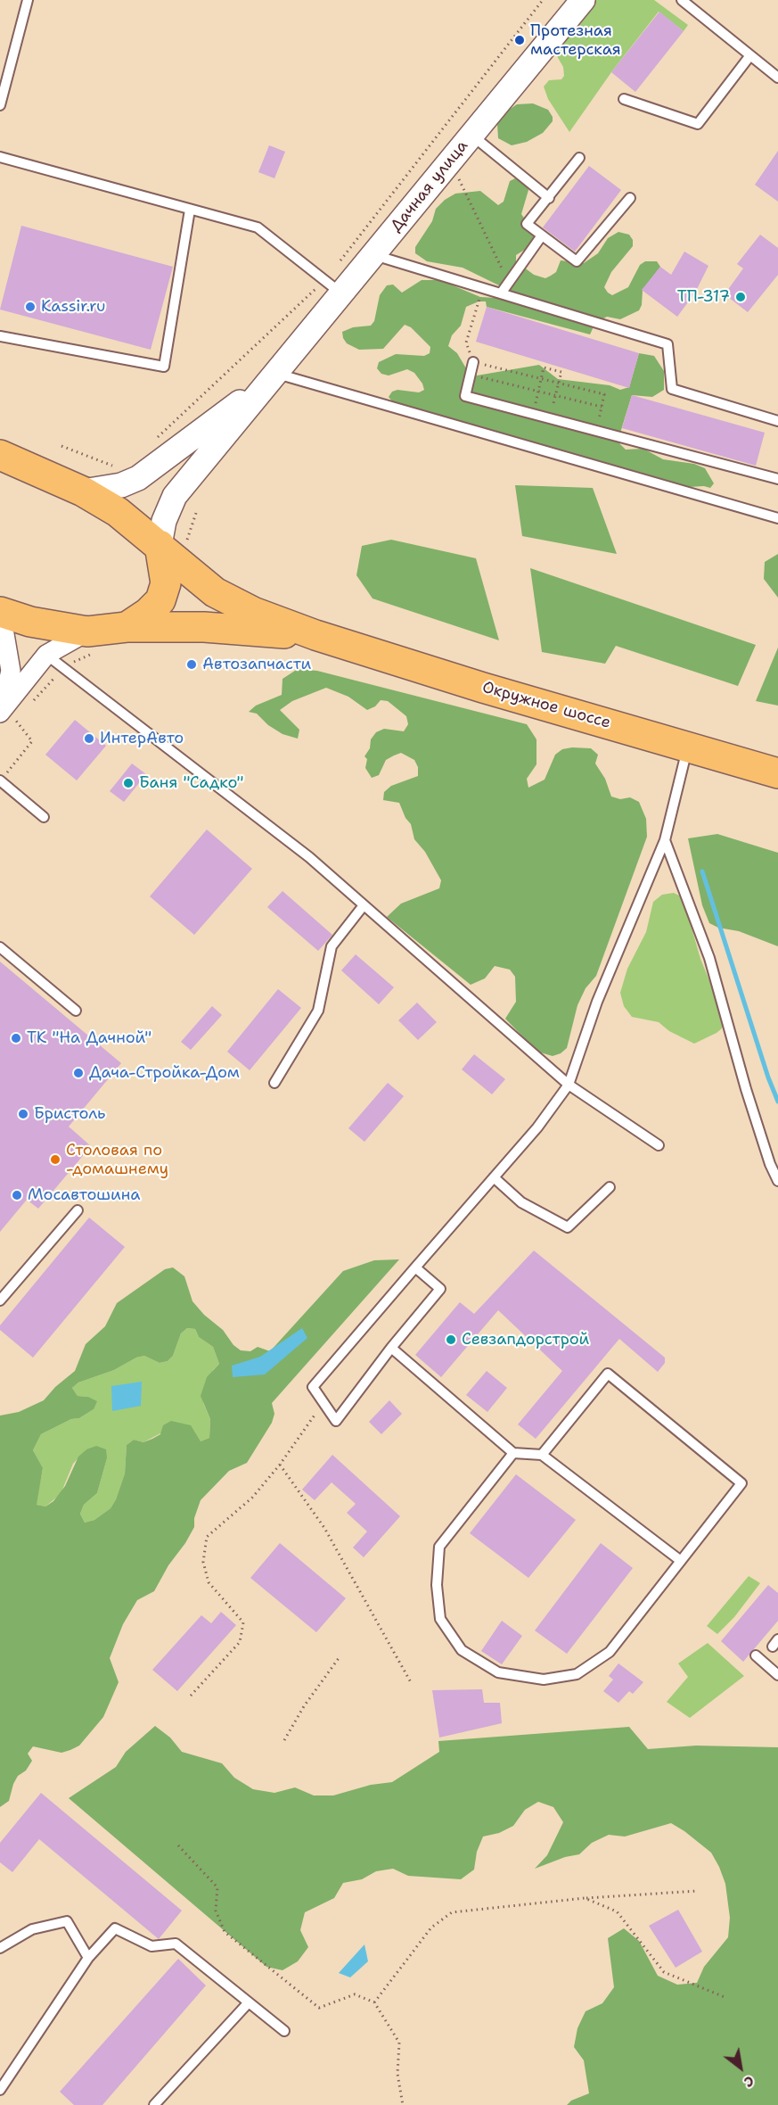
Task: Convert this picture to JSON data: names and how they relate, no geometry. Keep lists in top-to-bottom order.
{
  "streets": {
    "main road": ["Окружное шоссе"],
    "street": ["Дачная улица"]
  },
  "crossings": [
    ["Дачная улица", "Окружное шоссе"]
  ],
  "places": [
    "Протезная мастерская",
    "ТП-317",
    "Kassir.ru",
    "Автозапчасти",
    "ИнтерАвто",
    "Баня \"Садко\"",
    "ТК \"На Дачной\"",
    "Дача-Стройка-Дом",
    "Бристоль",
    "Столовая по -домашнему",
    "Мосавтошина",
    "Севзапдорстрой"
  ],
  "north": "bottom right"
}
